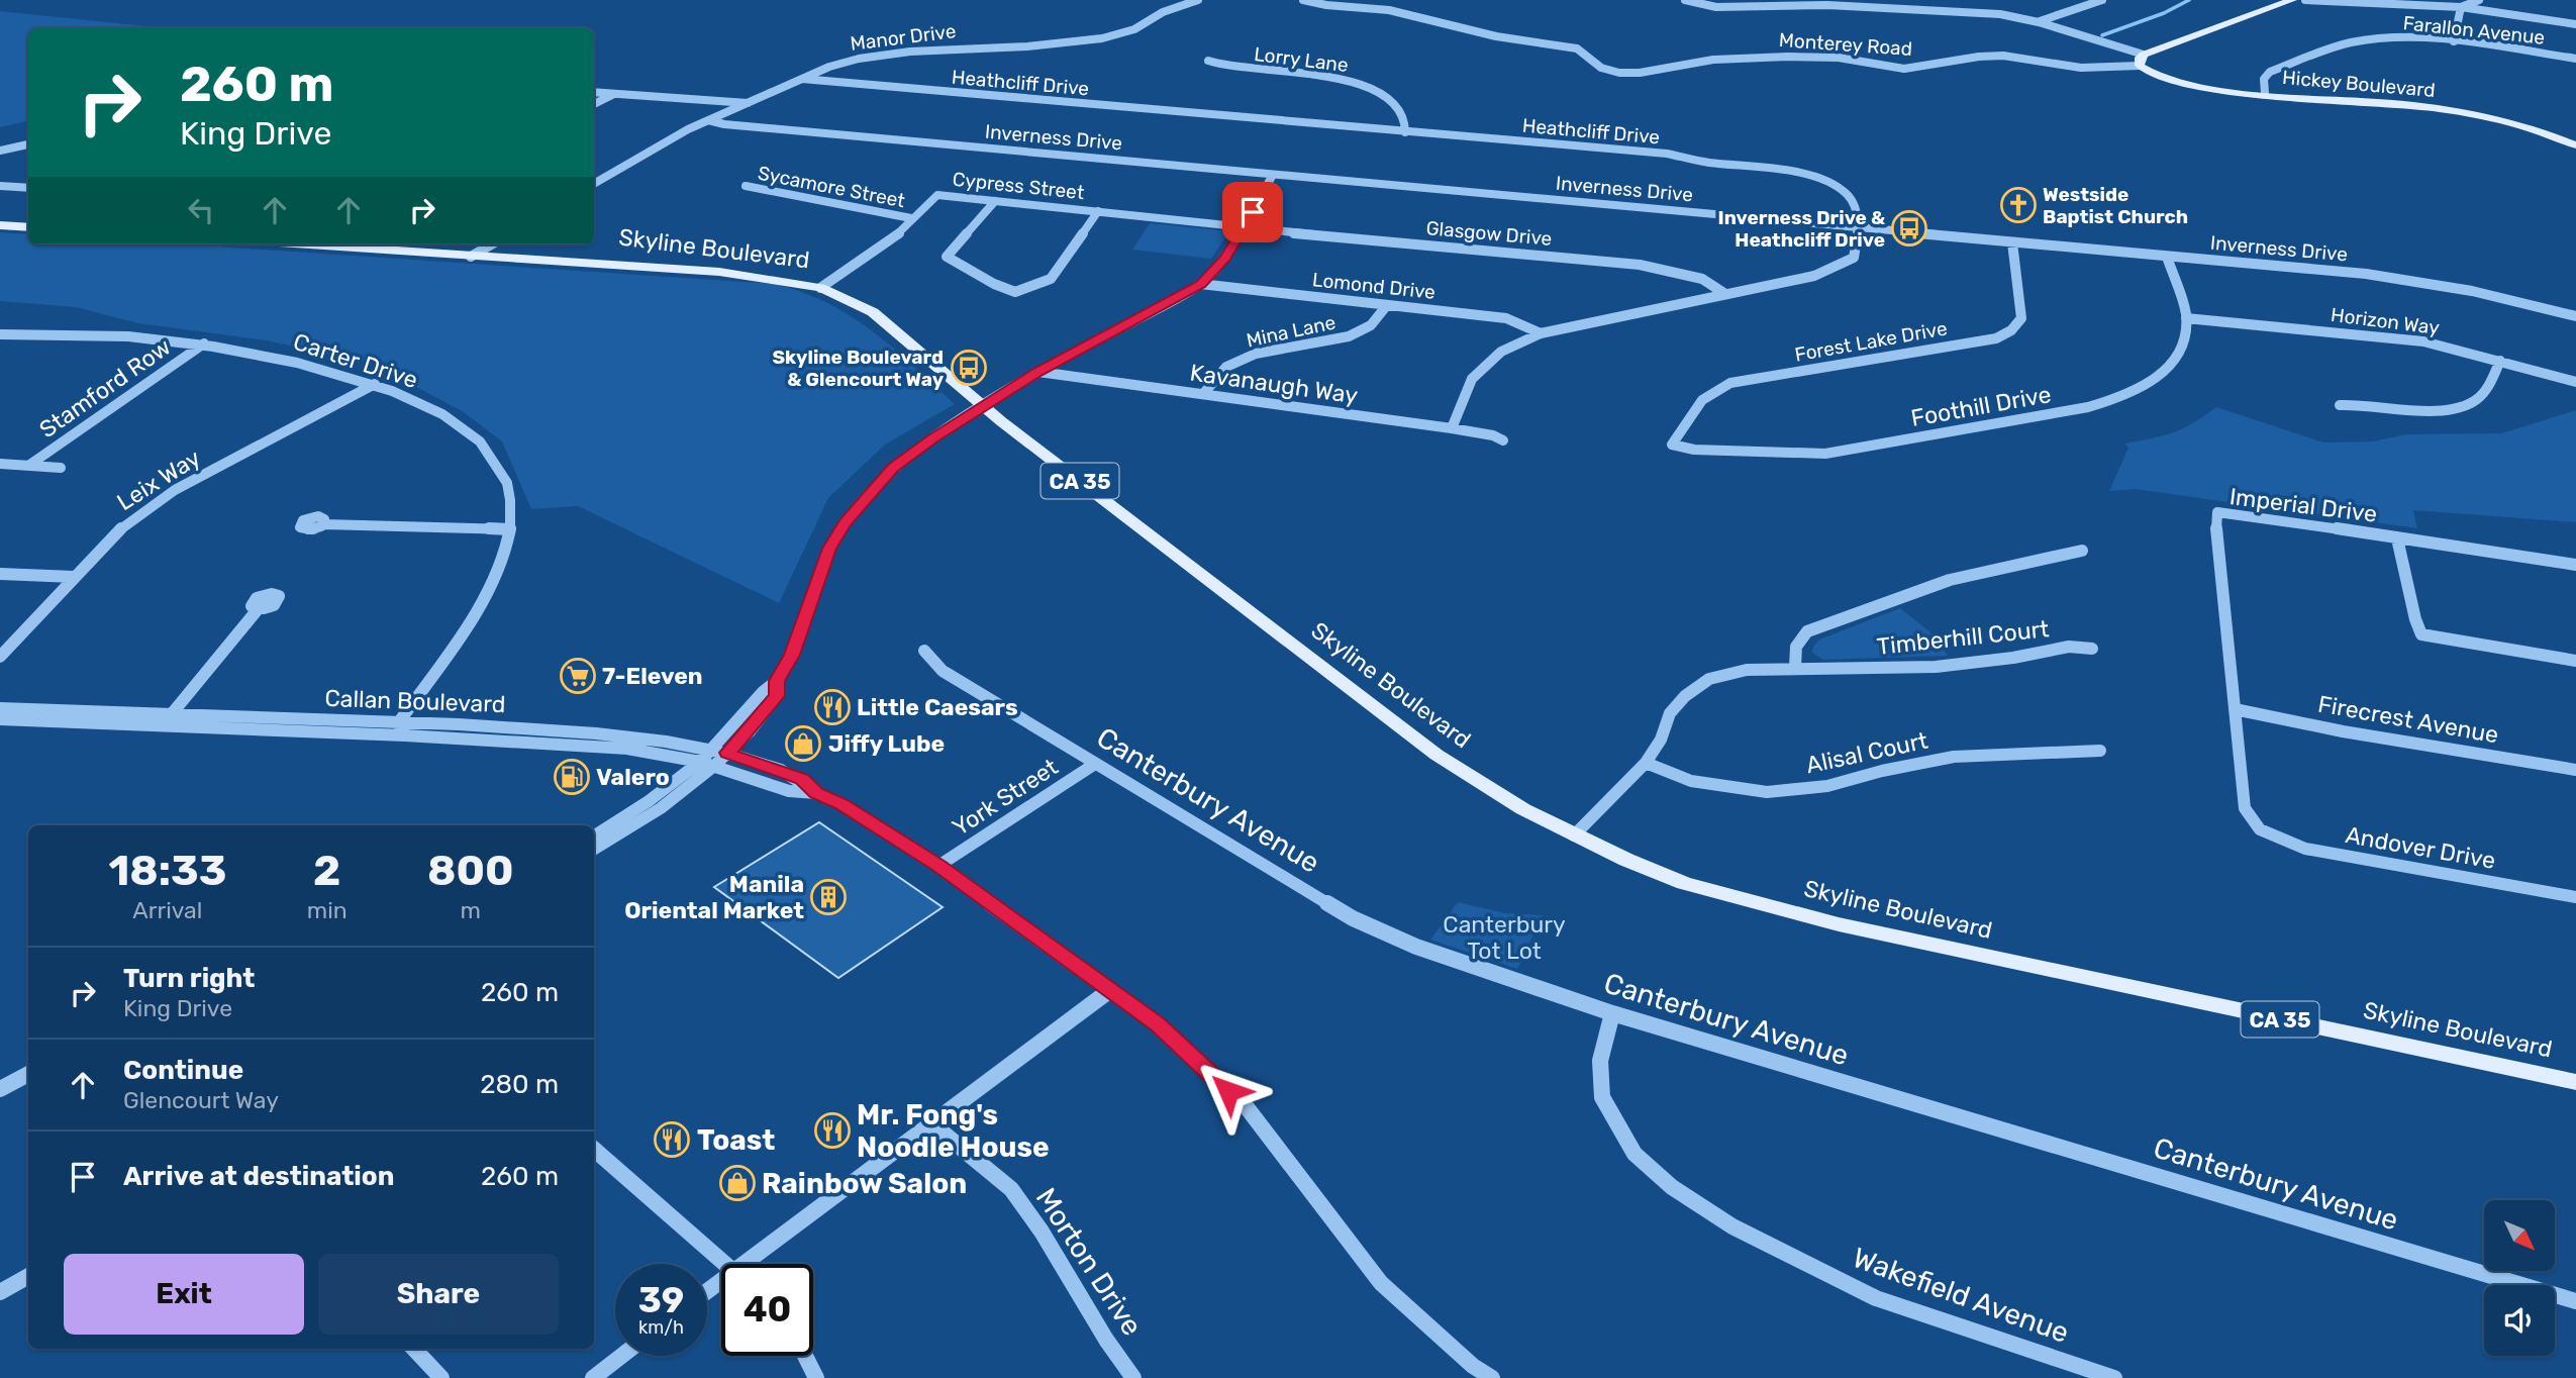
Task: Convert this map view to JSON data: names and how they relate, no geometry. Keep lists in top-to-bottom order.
{
  "streets": {
    "main road": [
      "Monterey Road",
      "Hickey Boulevard",
      "Skyline Boulevard",
      "CA 35"
    ],
    "street": [
      "Farallon Avenue",
      "Manor Drive",
      "Lorry Lane",
      "Heathcliff Drive",
      "Inverness Drive",
      "Cypress Street",
      "Sycamore Street",
      "Glasgow Drive",
      "Lomond Drive",
      "Horizon Way",
      "Mina Lane",
      "Forest Lake Drive",
      "Carter Drive",
      "Kavanaugh Way",
      "Stamford Row",
      "Foothill Drive",
      "Leix Way",
      "Imperial Drive",
      "Timberhill Court",
      "Callan Boulevard",
      "Firecrest Avenue",
      "Alisal Court",
      "York Street",
      "Canterbury Avenue",
      "Andover Drive",
      "Morton Drive",
      "Wakefield Avenue"
    ]
  },
  "crossings": [
    ["Farallon Avenue", "Hickey Boulevard"],
    ["Manor Drive", "Heathcliff Drive"],
    ["Manor Drive", "Inverness Drive"],
    ["Monterey Road", "Hickey Boulevard"],
    ["Lorry Lane", "Heathcliff Drive"],
    ["Heathcliff Drive", "Inverness Drive"],
    ["Inverness Drive", "Forest Lake Drive"],
    ["Inverness Drive", "Foothill Drive"],
    ["Cypress Street", "Sycamore Street"],
    ["Cypress Street", "Glasgow Drive"],
    ["Cypress Street", "Skyline Boulevard"],
    ["Skyline Boulevard", "Timberhill Court"],
    ["Lomond Drive", "Mina Lane"],
    ["Horizon Way", "Foothill Drive"],
    ["Mina Lane", "Kavanaugh Way"],
    ["Forest Lake Drive", "Foothill Drive"],
    ["Carter Drive", "Stamford Row"],
    ["Carter Drive", "Leix Way"],
    ["Carter Drive", "Callan Boulevard"],
    ["Imperial Drive", "Firecrest Avenue"],
    ["Imperial Drive", "Andover Drive"],
    ["Timberhill Court", "Alisal Court"],
    ["Callan Boulevard", "York Street"],
    ["York Street", "Canterbury Avenue"],
    ["Canterbury Avenue", "Wakefield Avenue"]
  ],
  "parks": ["Canterbury Tot Lot"],
  "places": {
    "church": ["Westside Baptist Church"],
    "bus stop": ["Inverness Drive & Heathcliff Drive", "Skyline Boulevard & Glencourt Way"],
    "supermarket": ["7-Eleven"],
    "restaurant": ["Little Caesars", "Mr. Fong's Noodle House", "Toast"],
    "shop": ["Jiffy Lube", "Rainbow Salon"],
    "fuel station": ["Valero"],
    "building": ["Manila Oriental Market"]
  },
  "north": "bottom right",
  "page": {
    "turn": ["260 m", "King Drive"],
    "eta": [
      "18:33",
      "Arrival",
      "2",
      "min",
      "800",
      "m"
    ],
    "list": [
      {
        "name": "Turn right",
        "note": "King Drive",
        "value": "260 m"
      },
      {
        "name": "Continue",
        "note": "Glencourt Way",
        "value": "280 m"
      },
      {
        "name": "Arrive at destination",
        "value": "260 m"
      }
    ],
    "buttons": ["Exit", "Share"],
    "speed": "39 km/h",
    "limit": "40"
  }
}
